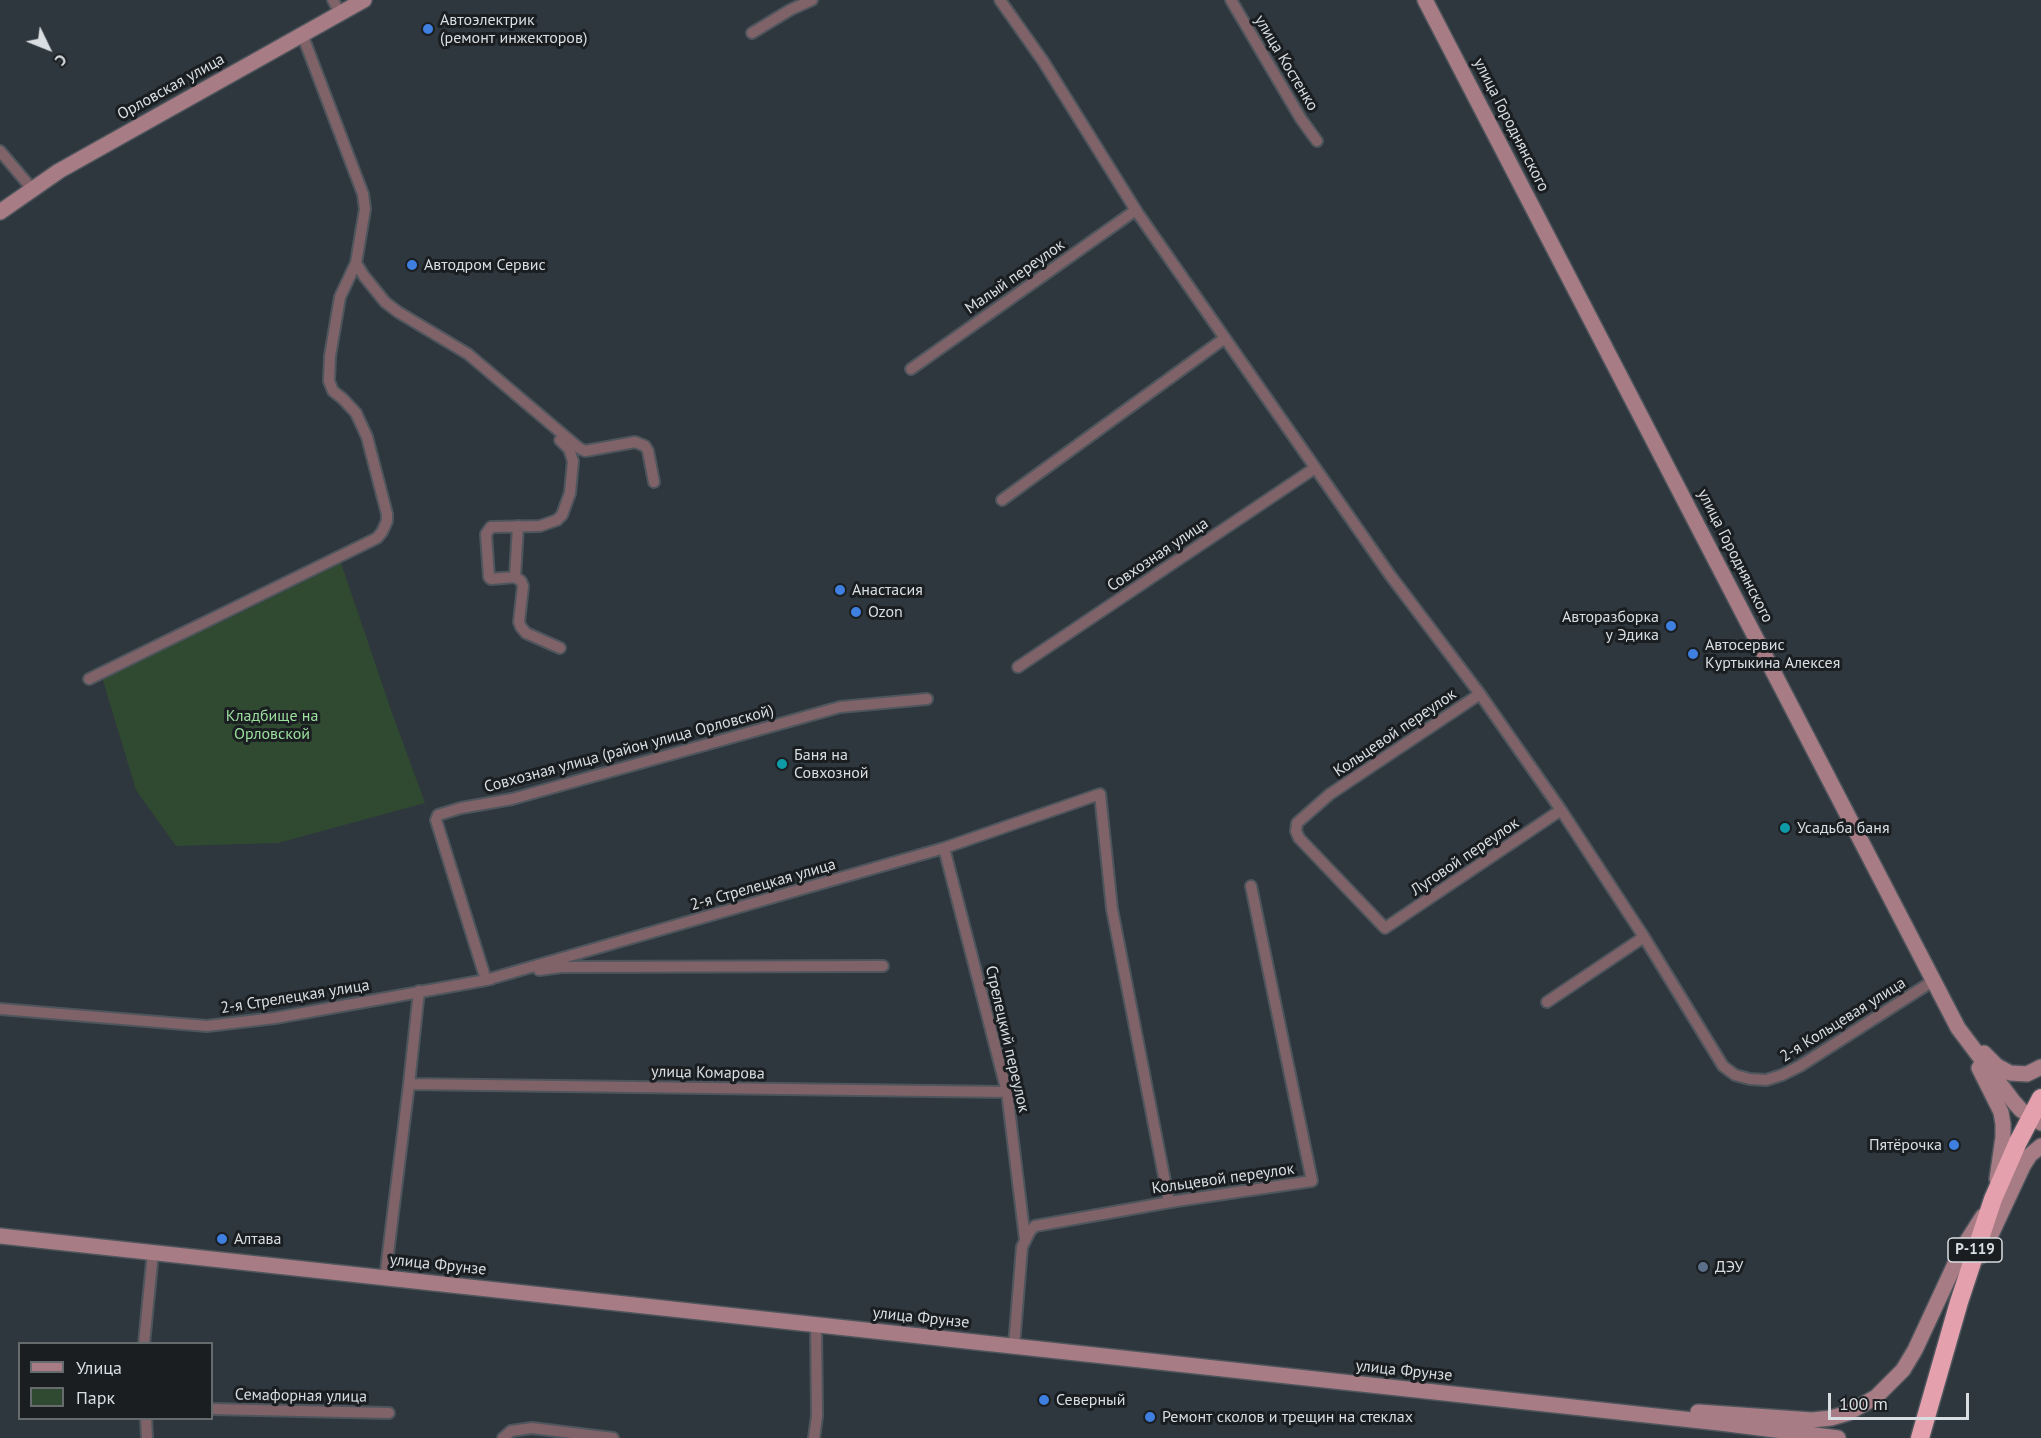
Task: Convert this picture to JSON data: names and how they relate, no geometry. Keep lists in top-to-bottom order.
{
  "streets": {
    "highway": ["Р-119"],
    "street": [
      "улица Костенко",
      "Орловская улица",
      "улица Городнянского",
      "Малый переулок",
      "Совхозная улица",
      "Кольцевой переулок",
      "Совхозная улица (район улица Орловской)",
      "Луговой переулок",
      "2-я Стрелецкая улица",
      "2-я Кольцевая улица",
      "Стрелецкий переулок",
      "улица Комарова",
      "улица Фрунзе",
      "Семафорная улица"
    ]
  },
  "crossings": [
    ["улица Городнянского", "2-я Кольцевая улица"],
    ["улица Городнянского", "Р-119"],
    ["Кольцевой переулок", "Луговой переулок"],
    ["Кольцевой переулок", "2-я Стрелецкая улица"],
    ["Кольцевой переулок", "Стрелецкий переулок"],
    ["Совхозная улица (район улица Орловской)", "2-я Стрелецкая улица"],
    ["2-я Стрелецкая улица", "Стрелецкий переулок"],
    ["Стрелецкий переулок", "улица Комарова"]
  ],
  "parks": ["Кладбище на Орловской"],
  "places": [
    "Автоэлектрик (ремонт инжекторов)",
    "Автодром Сервис",
    "Анастасия",
    "Ozon",
    "Авторазборка у Эдика",
    "Автосервис Куртыкина Алексея",
    "Баня на Совхозной",
    "Усадьба баня",
    "Пятёрочка",
    "Алтава",
    "ДЭУ",
    "Северный",
    "Ремонт сколов и трещин на стеклах"
  ],
  "legend": ["Улица", "Парк"],
  "scale_bar": "100 m",
  "north": "bottom right"
}
